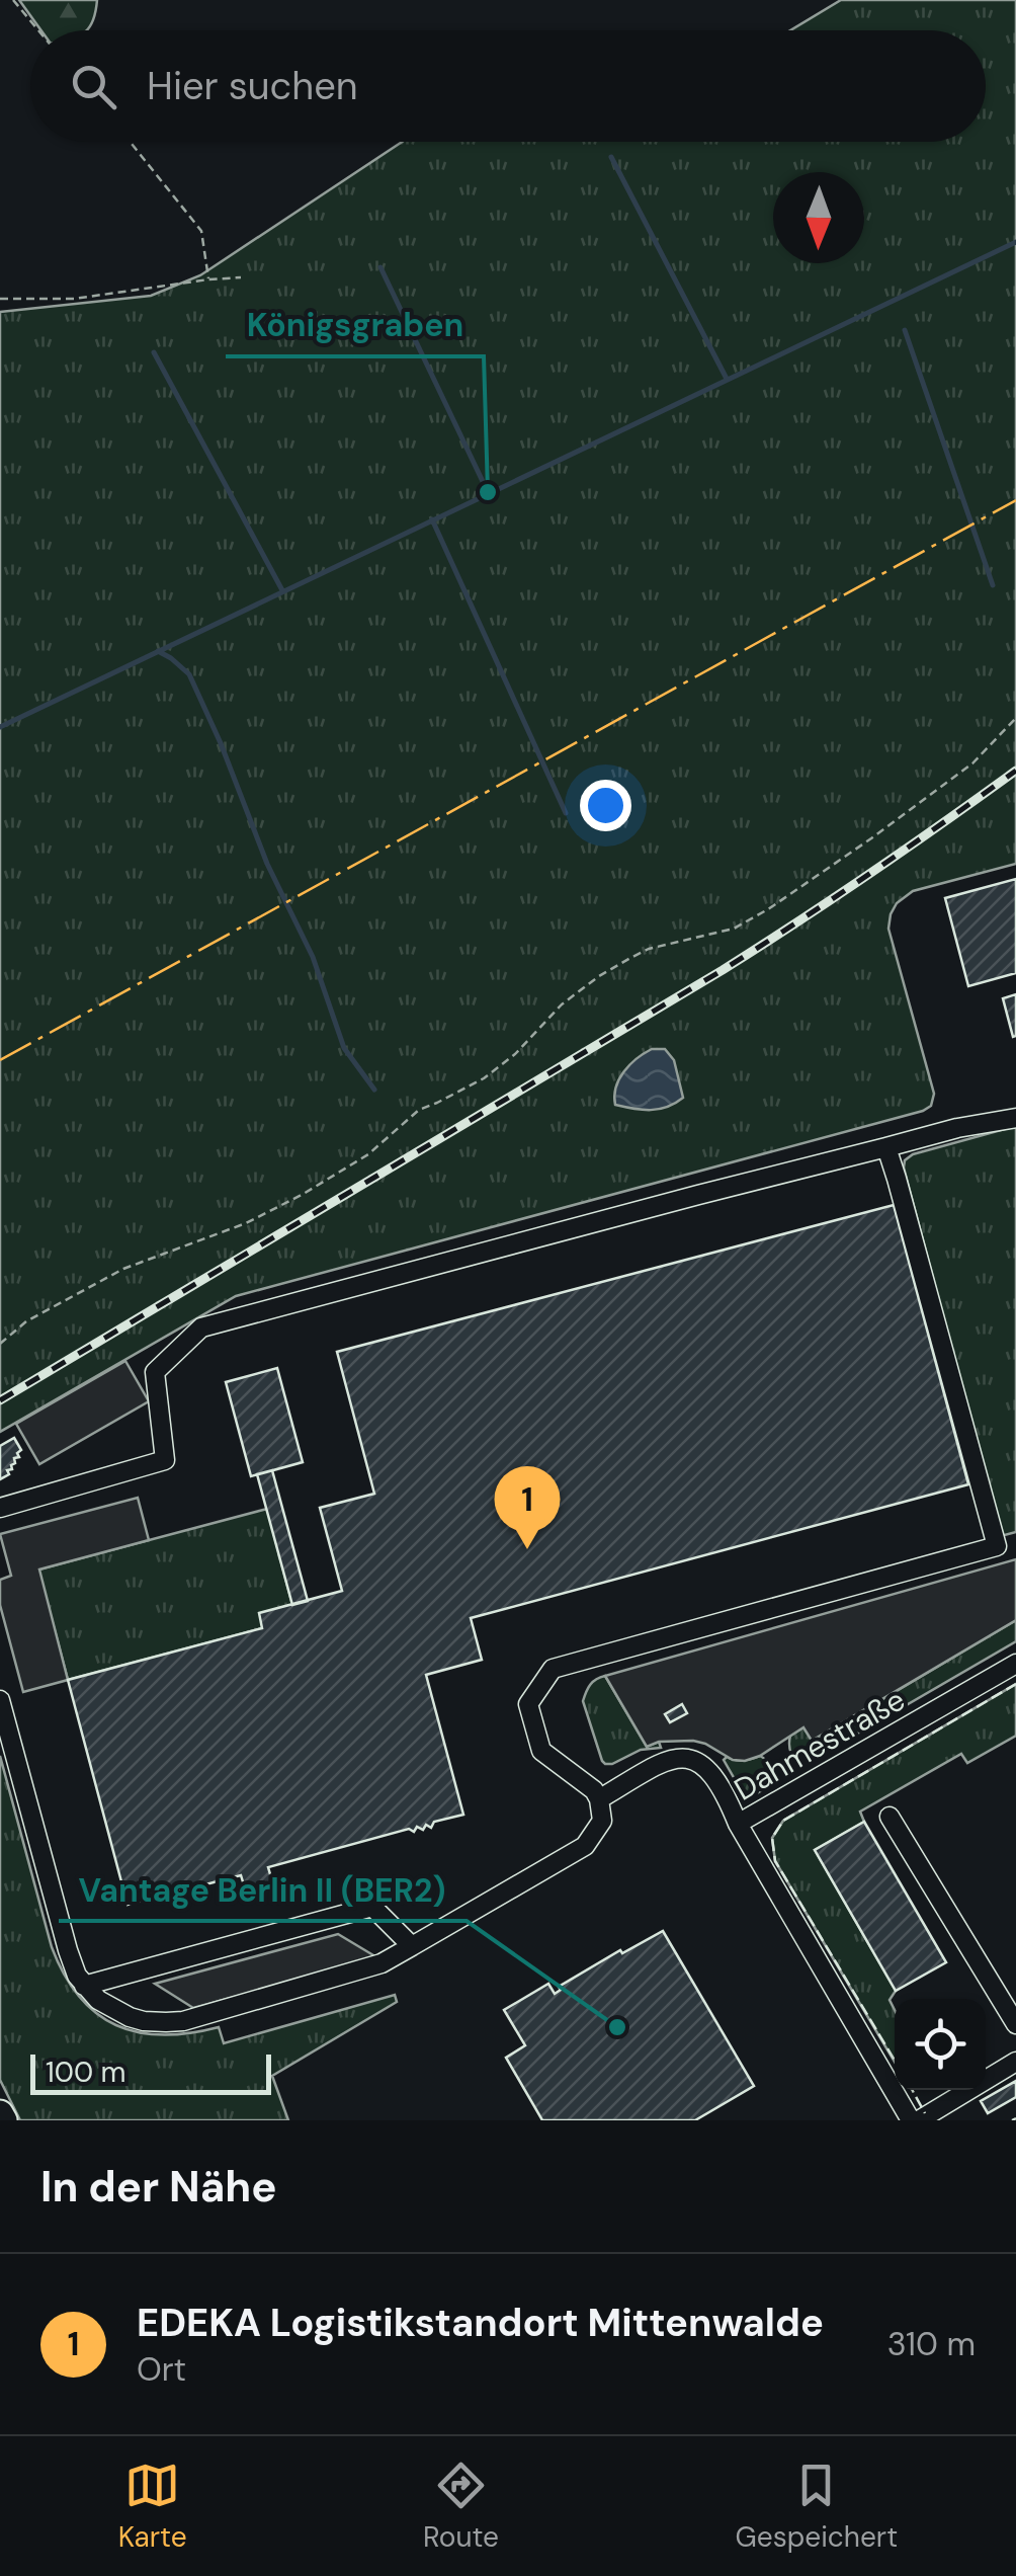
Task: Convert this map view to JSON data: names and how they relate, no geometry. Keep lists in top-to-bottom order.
{
  "streets": {
    "street": ["Dahmestraße"]
  },
  "places": ["Königsgraben", "Vantage Berlin II (BER2)"],
  "scale_bar": "100 m",
  "north": "bottom",
  "page": {
    "search": "Hier suchen",
    "pins": "1",
    "scale": "100 m",
    "heading": "In der Nähe",
    "list": [
      {
        "mark": "1",
        "name": "EDEKA Logistikstandort Mittenwalde",
        "note": "Ort",
        "value": "310 m"
      }
    ],
    "nav": ["Karte", "Route", "Gespeichert"]
  }
}
